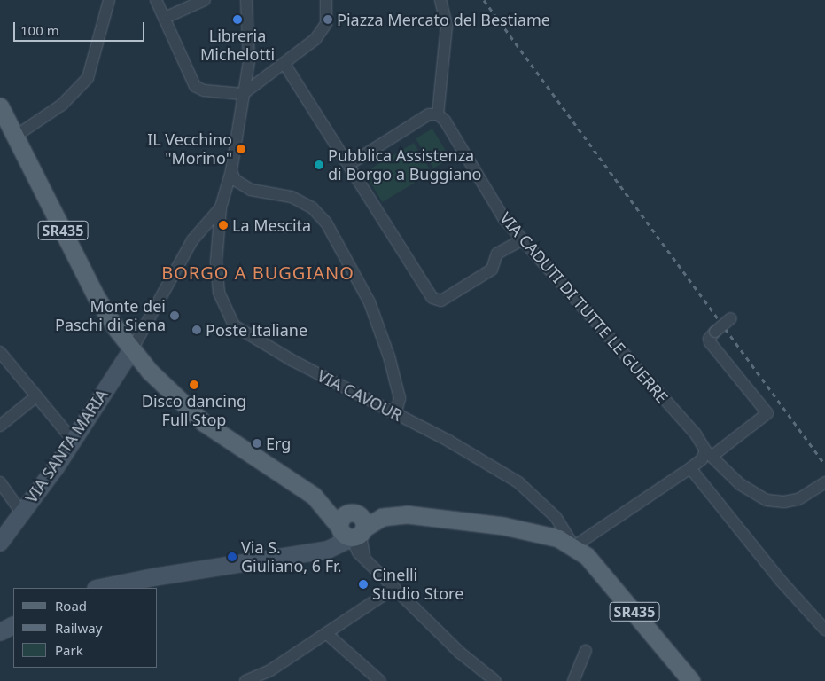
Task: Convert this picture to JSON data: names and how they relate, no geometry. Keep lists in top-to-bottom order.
{
  "streets": {
    "main road": ["SR435", "VIA SANTA MARIA"],
    "street": ["VIA CADUTI DI TUTTE LE GUERRE", "VIA CAVOUR"]
  },
  "crossings": [
    ["SR435", "VIA CAVOUR"],
    ["SR435", "VIA SANTA MARIA"]
  ],
  "districts": ["BORGO A BUGGIANO"],
  "places": [
    "Libreria Michelotti",
    "Piazza Mercato del Bestiame",
    "IL Vecchino \"Morino\"",
    "Pubblica Assistenza di Borgo a Buggiano",
    "La Mescita",
    "Monte dei Paschi di Siena",
    "Poste Italiane",
    "Disco dancing Full Stop",
    "Erg",
    "Via S. Giuliano, 6 Fr.",
    "Cinelli Studio Store"
  ],
  "legend": ["Road", "Railway", "Park"],
  "scale_bar": "100 m"
}
